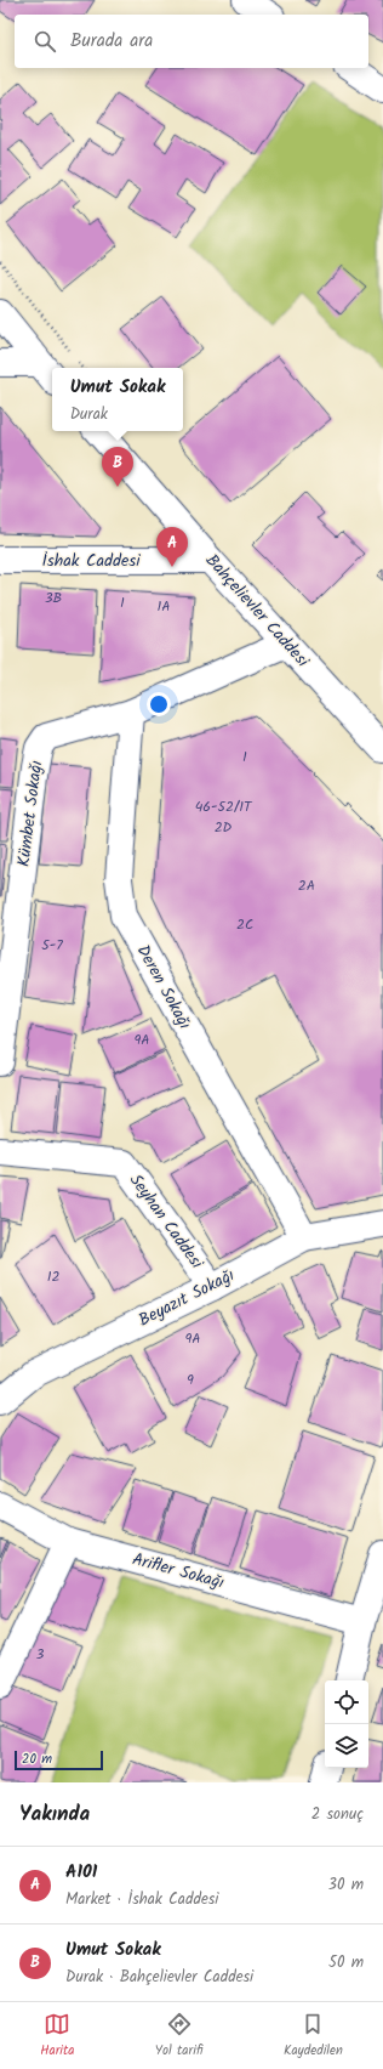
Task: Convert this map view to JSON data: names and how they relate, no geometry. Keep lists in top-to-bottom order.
{
  "streets": {
    "street": [
      "İshak Caddesi",
      "Bahçelievler Caddesi",
      "Kümbet Sokağı",
      "Deren Sokağı",
      "Seyhan Caddesi",
      "Beyazıt Sokağı",
      "Arifler Sokağı"
    ]
  },
  "crossings": [
    ["İshak Caddesi", "Bahçelievler Caddesi"],
    ["Bahçelievler Caddesi", "Kümbet Sokağı"],
    ["Kümbet Sokağı", "Deren Sokağı"],
    ["Deren Sokağı", "Beyazıt Sokağı"],
    ["Seyhan Caddesi", "Beyazıt Sokağı"]
  ],
  "house_numbers": [
    "3B",
    "1",
    "1A",
    "1",
    "46-52/1T",
    "2D",
    "2A",
    "2C",
    "5-7",
    "9A",
    "12",
    "9A",
    "9",
    "3"
  ],
  "scale_bar": "20 m",
  "page": {
    "search": "Burada ara",
    "popup": ["Umut Sokak", "Durak"],
    "pins": ["B", "A"],
    "scale": "20 m",
    "heading": ["Yakında", "2 sonuç"],
    "list": [
      {
        "mark": "A",
        "name": "A101",
        "note": "Market · İshak Caddesi",
        "value": "30 m"
      },
      {
        "mark": "B",
        "name": "Umut Sokak",
        "note": "Durak · Bahçelievler Caddesi",
        "value": "50 m"
      }
    ],
    "nav": ["Harita", "Yol tarifi", "Kaydedilen"]
  }
}
